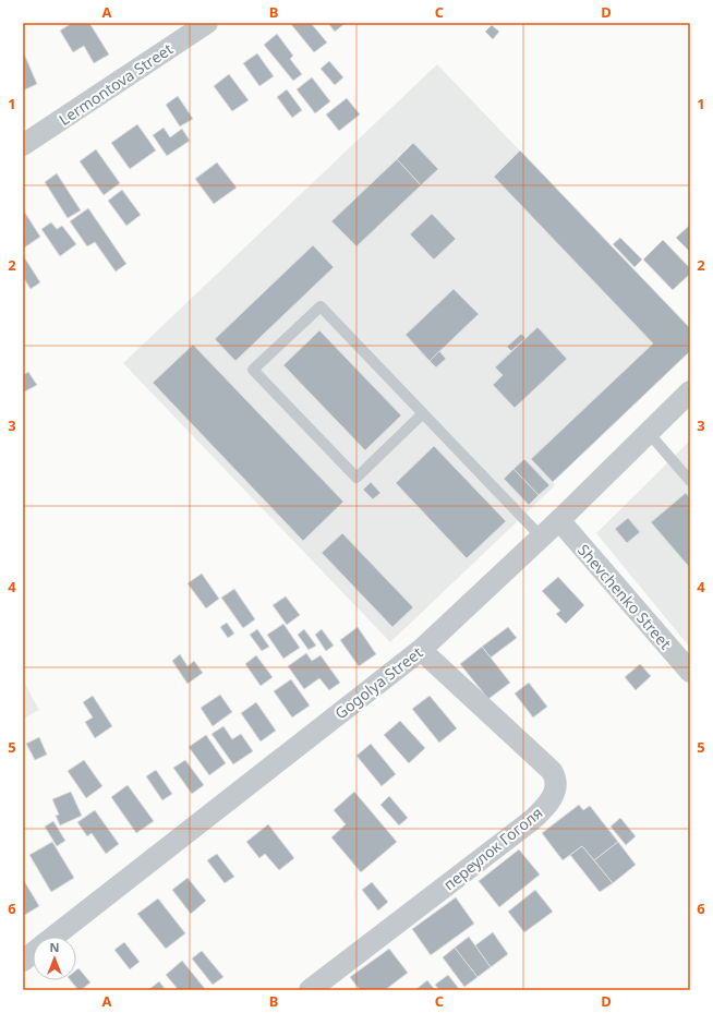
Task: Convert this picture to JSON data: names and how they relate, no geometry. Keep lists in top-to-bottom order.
{
  "streets": {
    "street": [
      "Lermontova Street",
      "Shevchenko Street",
      "Gogolya Street",
      "переулок Гоголя"
    ]
  },
  "crossings": [
    ["Shevchenko Street", "Gogolya Street"],
    ["Gogolya Street", "переулок Гоголя"]
  ],
  "north": "top",
  "grid": {
    "columns": [
      "A",
      "B",
      "C",
      "D"
    ],
    "rows": [
      "1",
      "2",
      "3",
      "4",
      "5",
      "6"
    ]
  }
}
